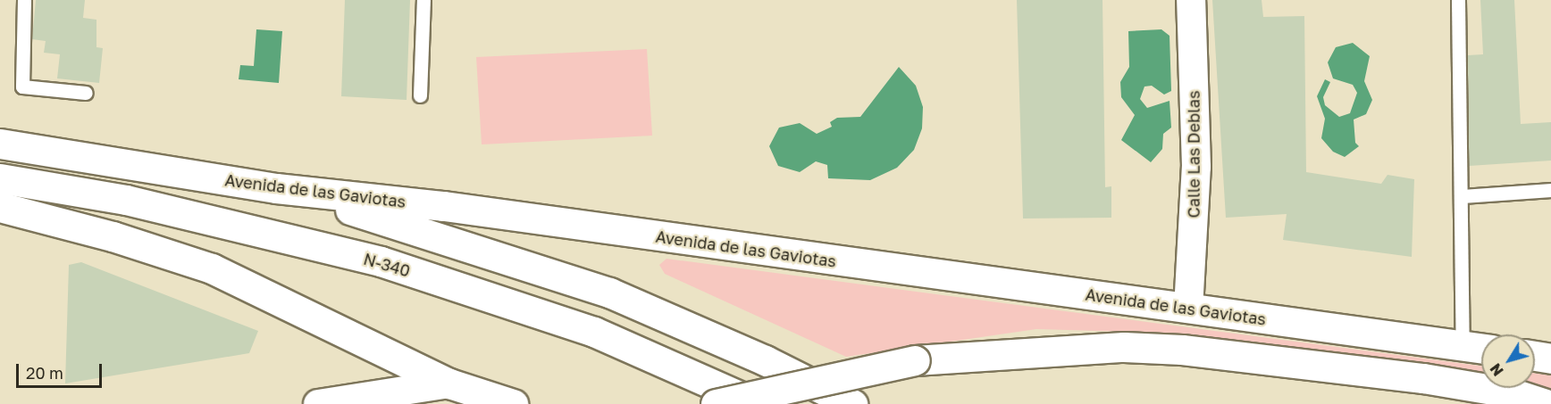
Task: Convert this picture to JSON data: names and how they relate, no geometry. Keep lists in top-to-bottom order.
{
  "streets": {
    "main road": ["Avenida de las Gaviotas", "N-340"],
    "street": ["Calle Las Deblas"]
  },
  "crossings": [
    ["Calle Las Deblas", "Avenida de las Gaviotas"]
  ],
  "scale_bar": "20 m",
  "north": "bottom left"
}
